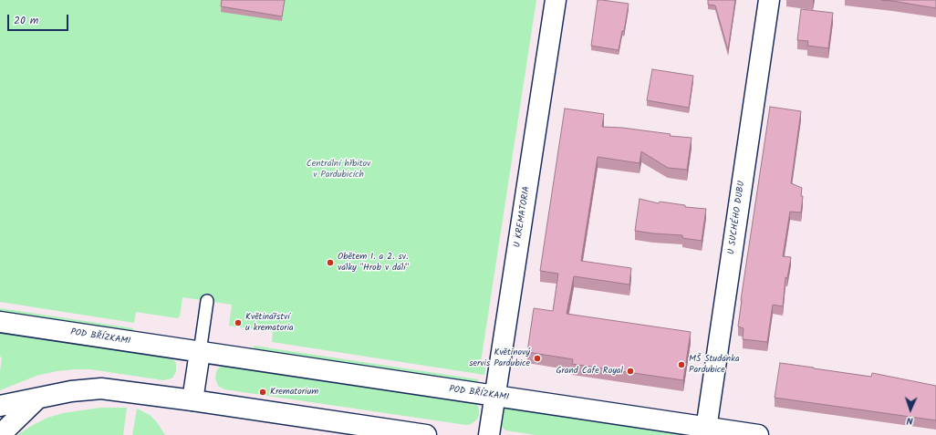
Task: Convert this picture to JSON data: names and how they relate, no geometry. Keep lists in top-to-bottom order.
{
  "streets": {
    "street": ["U KREMATORIA", "U SUCHÉHO DUBU", "POD BŘÍZKAMI"]
  },
  "crossings": [
    ["U KREMATORIA", "POD BŘÍZKAMI"],
    ["U SUCHÉHO DUBU", "POD BŘÍZKAMI"]
  ],
  "parks": ["Centrální hřbitov v Pardubicích"],
  "places": [
    "Obětem 1. a 2. sv. války \"Hrob v dáli\"",
    "Květinářství u krematoria",
    "Květinový servis Pardubice",
    "MŠ Studánka Pardubice",
    "Grand Cafe Royal",
    "Krematorium"
  ],
  "scale_bar": "20 m",
  "north": "bottom"
}
